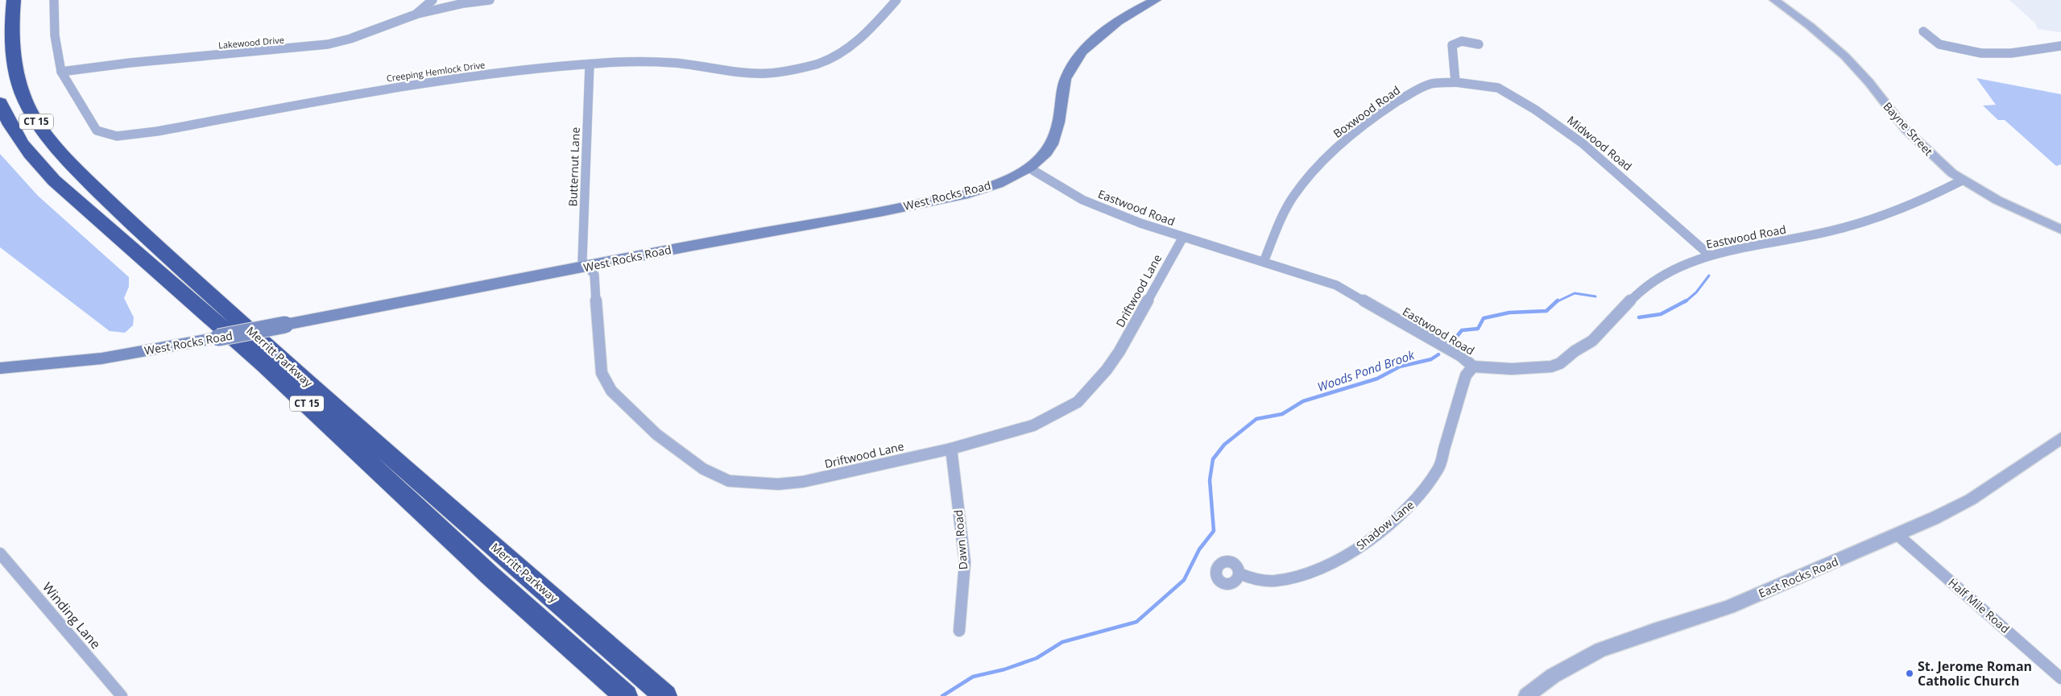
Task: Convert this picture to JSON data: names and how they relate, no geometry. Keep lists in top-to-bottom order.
{
  "streets": {
    "highway": ["CT 15", "Merritt Parkway"],
    "main road": ["West Rocks Road"],
    "street": [
      "Lakewood Drive",
      "Creeping Hemlock Drive",
      "Boxwood Road",
      "Bayne Street",
      "Midwood Road",
      "Butternut Lane",
      "Eastwood Road",
      "Driftwood Lane",
      "Shadow Lane",
      "Dawn Road",
      "East Rocks Road",
      "Half Mile Road",
      "Winding Lane"
    ]
  },
  "crossings": [
    ["Lakewood Drive", "Creeping Hemlock Drive"],
    ["Creeping Hemlock Drive", "Butternut Lane"],
    ["Boxwood Road", "Midwood Road"],
    ["Boxwood Road", "Eastwood Road"],
    ["Bayne Street", "Eastwood Road"],
    ["Midwood Road", "Eastwood Road"],
    ["Butternut Lane", "West Rocks Road"],
    ["Butternut Lane", "Driftwood Lane"],
    ["West Rocks Road", "Eastwood Road"],
    ["West Rocks Road", "Driftwood Lane"],
    ["Eastwood Road", "Driftwood Lane"],
    ["Eastwood Road", "Shadow Lane"],
    ["Driftwood Lane", "Dawn Road"],
    ["East Rocks Road", "Half Mile Road"]
  ],
  "water": ["Woods Pond Brook"],
  "places": ["St. Jerome Roman Catholic Church"]
}
